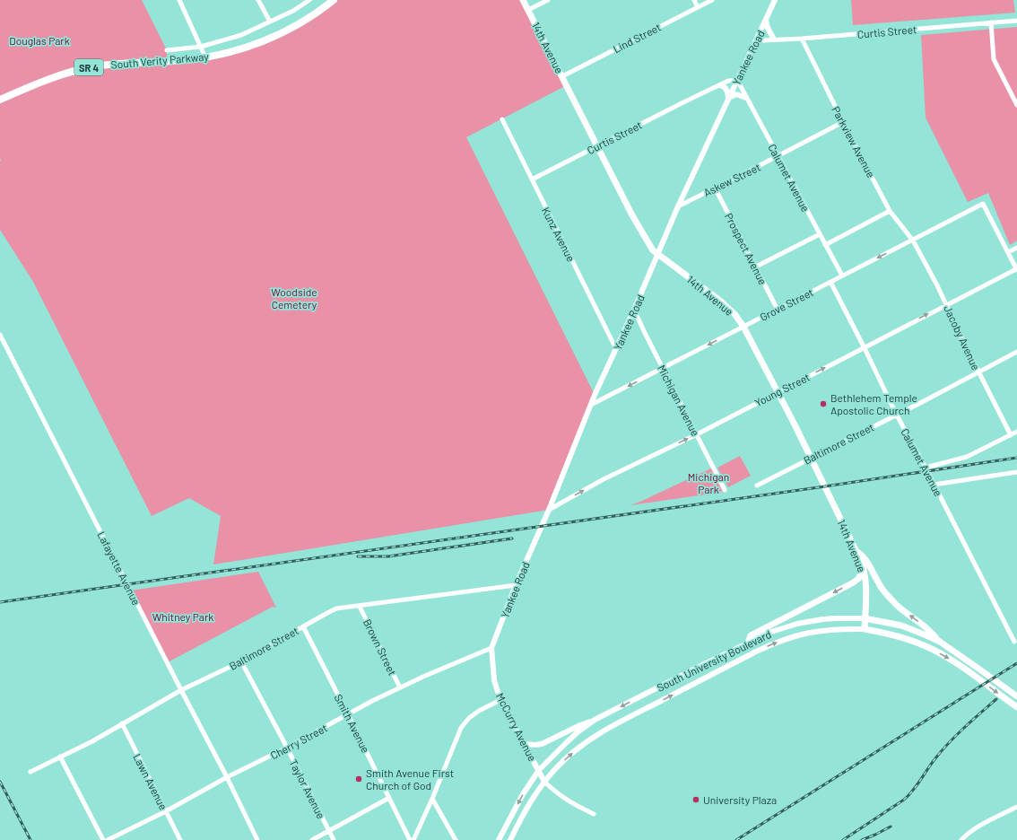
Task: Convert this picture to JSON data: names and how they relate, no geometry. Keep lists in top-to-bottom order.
{
  "streets": {
    "main road": [
      "14th Avenue",
      "South Verity Parkway",
      "SR 4",
      "South University Boulevard"
    ],
    "street": [
      "Curtis Street",
      "Lind Street",
      "Yankee Road",
      "Parkview Avenue",
      "Calumet Avenue",
      "Askew Street",
      "Kunz Avenue",
      "Prospect Avenue",
      "Grove Street",
      "Jacoby Avenue",
      "Young Street",
      "Michigan Avenue",
      "Baltimore Street",
      "Lafayette Avenue",
      "Brown Street",
      "Smith Avenue",
      "McCurry Avenue",
      "Cherry Street",
      "Lawn Avenue",
      "Taylor Avenue"
    ]
  },
  "crossings": [
    ["Curtis Street", "14th Avenue"],
    ["Curtis Street", "Yankee Road"],
    ["Curtis Street", "Parkview Avenue"],
    ["Curtis Street", "Calumet Avenue"],
    ["Curtis Street", "Kunz Avenue"],
    ["Lind Street", "14th Avenue"],
    ["14th Avenue", "Yankee Road"],
    ["14th Avenue", "Grove Street"],
    ["14th Avenue", "Young Street"],
    ["14th Avenue", "Baltimore Street"],
    ["14th Avenue", "South University Boulevard"],
    ["Yankee Road", "Calumet Avenue"],
    ["Yankee Road", "Askew Street"],
    ["Yankee Road", "Kunz Avenue"],
    ["Yankee Road", "Grove Street"],
    ["Yankee Road", "Young Street"],
    ["Yankee Road", "Michigan Avenue"],
    ["Yankee Road", "Baltimore Street"],
    ["Yankee Road", "McCurry Avenue"],
    ["Yankee Road", "Cherry Street"],
    ["Parkview Avenue", "Askew Street"],
    ["Parkview Avenue", "Grove Street"],
    ["Parkview Avenue", "Jacoby Avenue"],
    ["Calumet Avenue", "Askew Street"],
    ["Calumet Avenue", "Grove Street"],
    ["Calumet Avenue", "Young Street"],
    ["Calumet Avenue", "Baltimore Street"],
    ["Askew Street", "Prospect Avenue"],
    ["Prospect Avenue", "Grove Street"],
    ["Grove Street", "Jacoby Avenue"],
    ["Grove Street", "Michigan Avenue"],
    ["Jacoby Avenue", "Young Street"],
    ["Jacoby Avenue", "Baltimore Street"],
    ["Young Street", "Michigan Avenue"],
    ["Baltimore Street", "Lafayette Avenue"],
    ["Baltimore Street", "Brown Street"],
    ["Baltimore Street", "Smith Avenue"],
    ["Baltimore Street", "Lawn Avenue"],
    ["Baltimore Street", "Taylor Avenue"],
    ["Lafayette Avenue", "Cherry Street"],
    ["Brown Street", "Cherry Street"],
    ["South University Boulevard", "McCurry Avenue"],
    ["Smith Avenue", "Cherry Street"],
    ["McCurry Avenue", "Cherry Street"],
    ["Cherry Street", "Lawn Avenue"],
    ["Cherry Street", "Taylor Avenue"]
  ],
  "one_way": ["Grove Street", "Young Street"],
  "parks": [
    "Douglas Park",
    "Woodside Cemetery",
    "Michigan Park",
    "Whitney Park"
  ],
  "places": ["Bethlehem Temple Apostolic Church", "Smith Avenue First Church of God", "University Plaza"]
}
